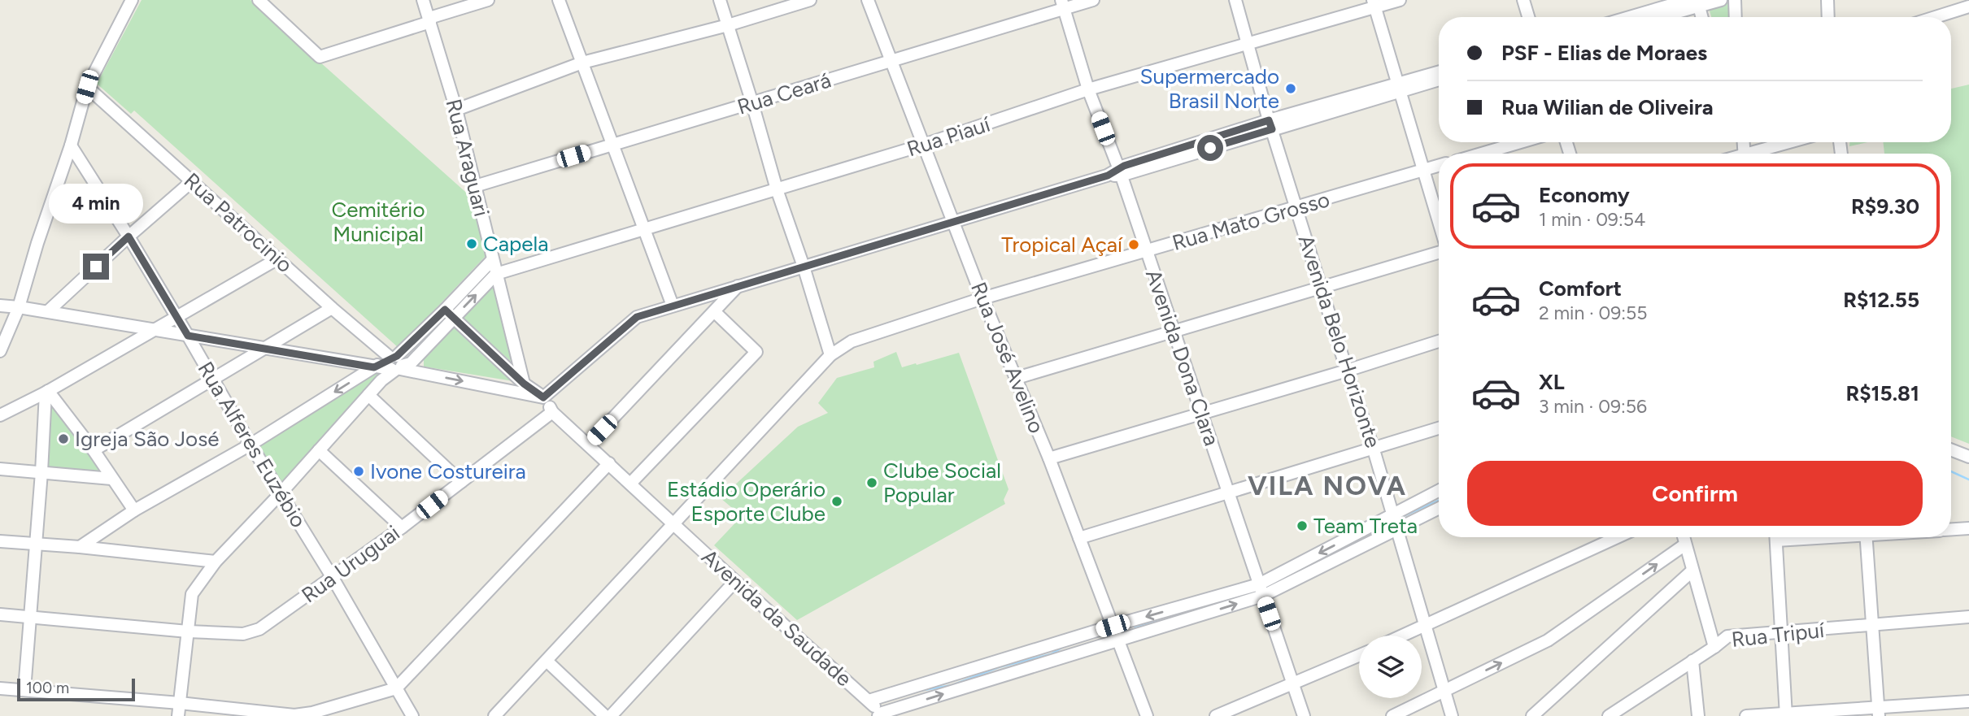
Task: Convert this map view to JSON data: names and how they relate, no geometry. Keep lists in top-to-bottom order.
{
  "streets": {
    "street": [
      "Rua Ceará",
      "Rua Piauí",
      "Rua Araguari",
      "Rua Mato Grosso",
      "Rua Patrocinio",
      "Avenida Belo Horizonte",
      "Rua José Avelino",
      "Avenida Dona Clara",
      "Rua Alferes Euzébio",
      "Rua Uruguai",
      "Avenida da Saudade",
      "Rua Tripuí"
    ]
  },
  "crossings": [
    ["Rua Ceará", "Rua Araguari"],
    ["Rua Ceará", "Rua José Avelino"],
    ["Rua Ceará", "Avenida Dona Clara"],
    ["Rua Piauí", "Rua Araguari"],
    ["Rua Piauí", "Avenida Belo Horizonte"],
    ["Rua Piauí", "Rua José Avelino"],
    ["Rua Piauí", "Avenida Dona Clara"],
    ["Rua Araguari", "Avenida da Saudade"],
    ["Rua Mato Grosso", "Avenida Belo Horizonte"],
    ["Rua Mato Grosso", "Rua José Avelino"],
    ["Rua Mato Grosso", "Avenida Dona Clara"],
    ["Rua Mato Grosso", "Avenida da Saudade"],
    ["Rua Alferes Euzébio", "Rua Uruguai"],
    ["Rua Uruguai", "Avenida da Saudade"]
  ],
  "districts": ["VILA NOVA"],
  "parks": ["Cemitério Municipal"],
  "places": [
    "Supermercado Brasil Norte",
    "Capela",
    "Tropical Açaí",
    "Igreja São José",
    "Ivone Costureira",
    "Clube Social Popular",
    "Estádio Operário Esporte Clube",
    "Team Treta"
  ],
  "scale_bar": "100 m",
  "page": {
    "banner": ["PSF - Elias de Moraes", "Rua Wilian de Oliveira"],
    "list": [
      {
        "name": "Economy",
        "note": "1 min · 09:54",
        "value": "R$9.30"
      },
      {
        "name": "Comfort",
        "note": "2 min · 09:55",
        "value": "R$12.55"
      },
      {
        "name": "XL",
        "note": "3 min · 09:56",
        "value": "R$15.81"
      }
    ],
    "bubble": "4 min",
    "buttons": "Confirm",
    "scale": "100 m"
  }
}
